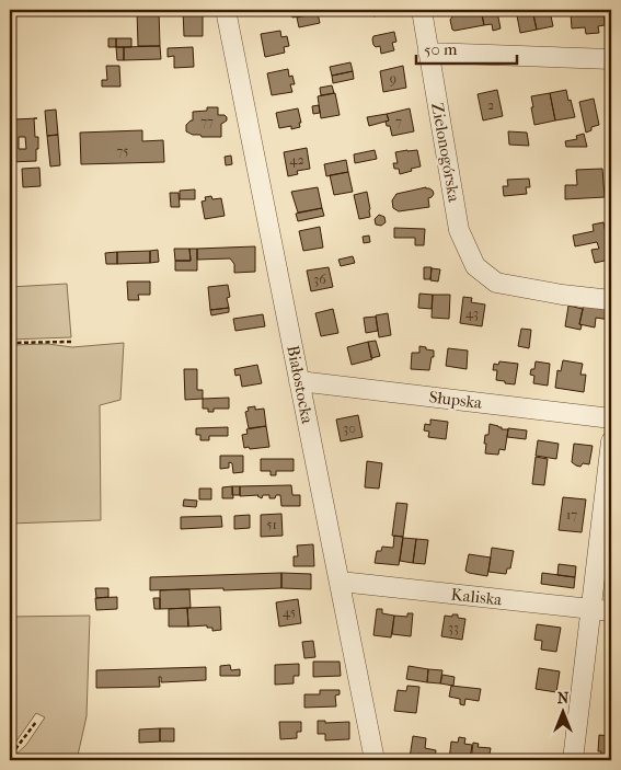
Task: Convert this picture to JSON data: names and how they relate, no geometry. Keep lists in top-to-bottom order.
{
  "streets": {
    "street": [
      "Zielonogórska",
      "Białostocka",
      "Słupska",
      "Kaliska"
    ]
  },
  "crossings": [
    ["Białostocka", "Słupska"],
    ["Białostocka", "Kaliska"]
  ],
  "house_numbers": [
    "9",
    "2",
    "77",
    "7",
    "75",
    "42",
    "36",
    "43",
    "30",
    "17",
    "51",
    "45",
    "33"
  ],
  "scale_bar": "50 m",
  "north": "top"
}
